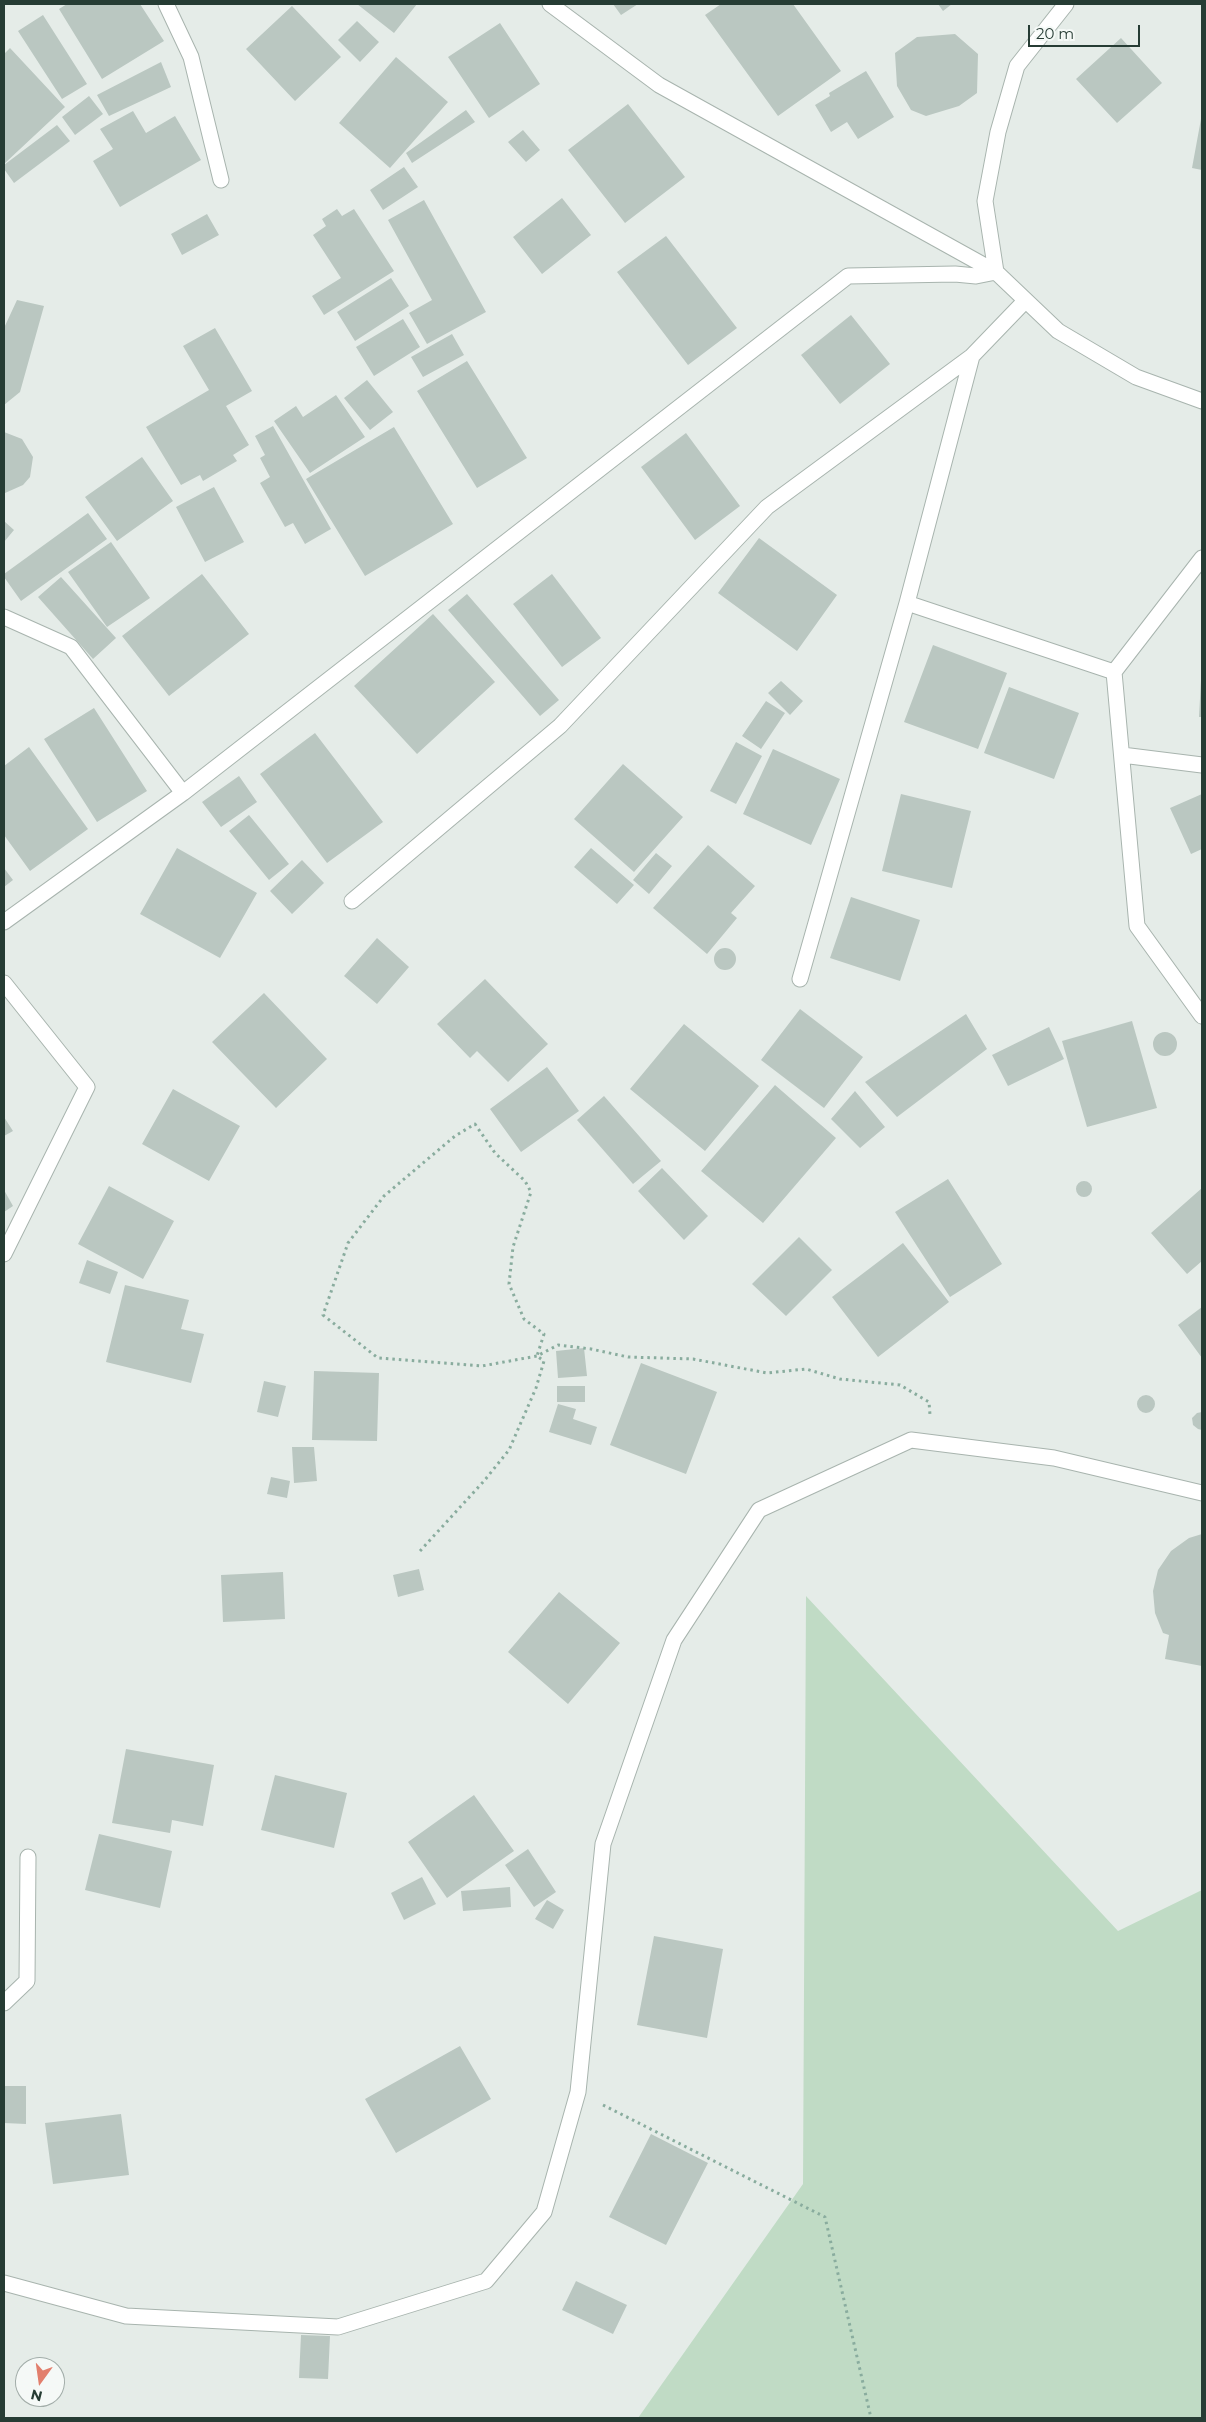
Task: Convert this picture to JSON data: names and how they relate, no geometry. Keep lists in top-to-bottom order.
{
  "scale_bar": "20 m",
  "north": "bottom"
}
